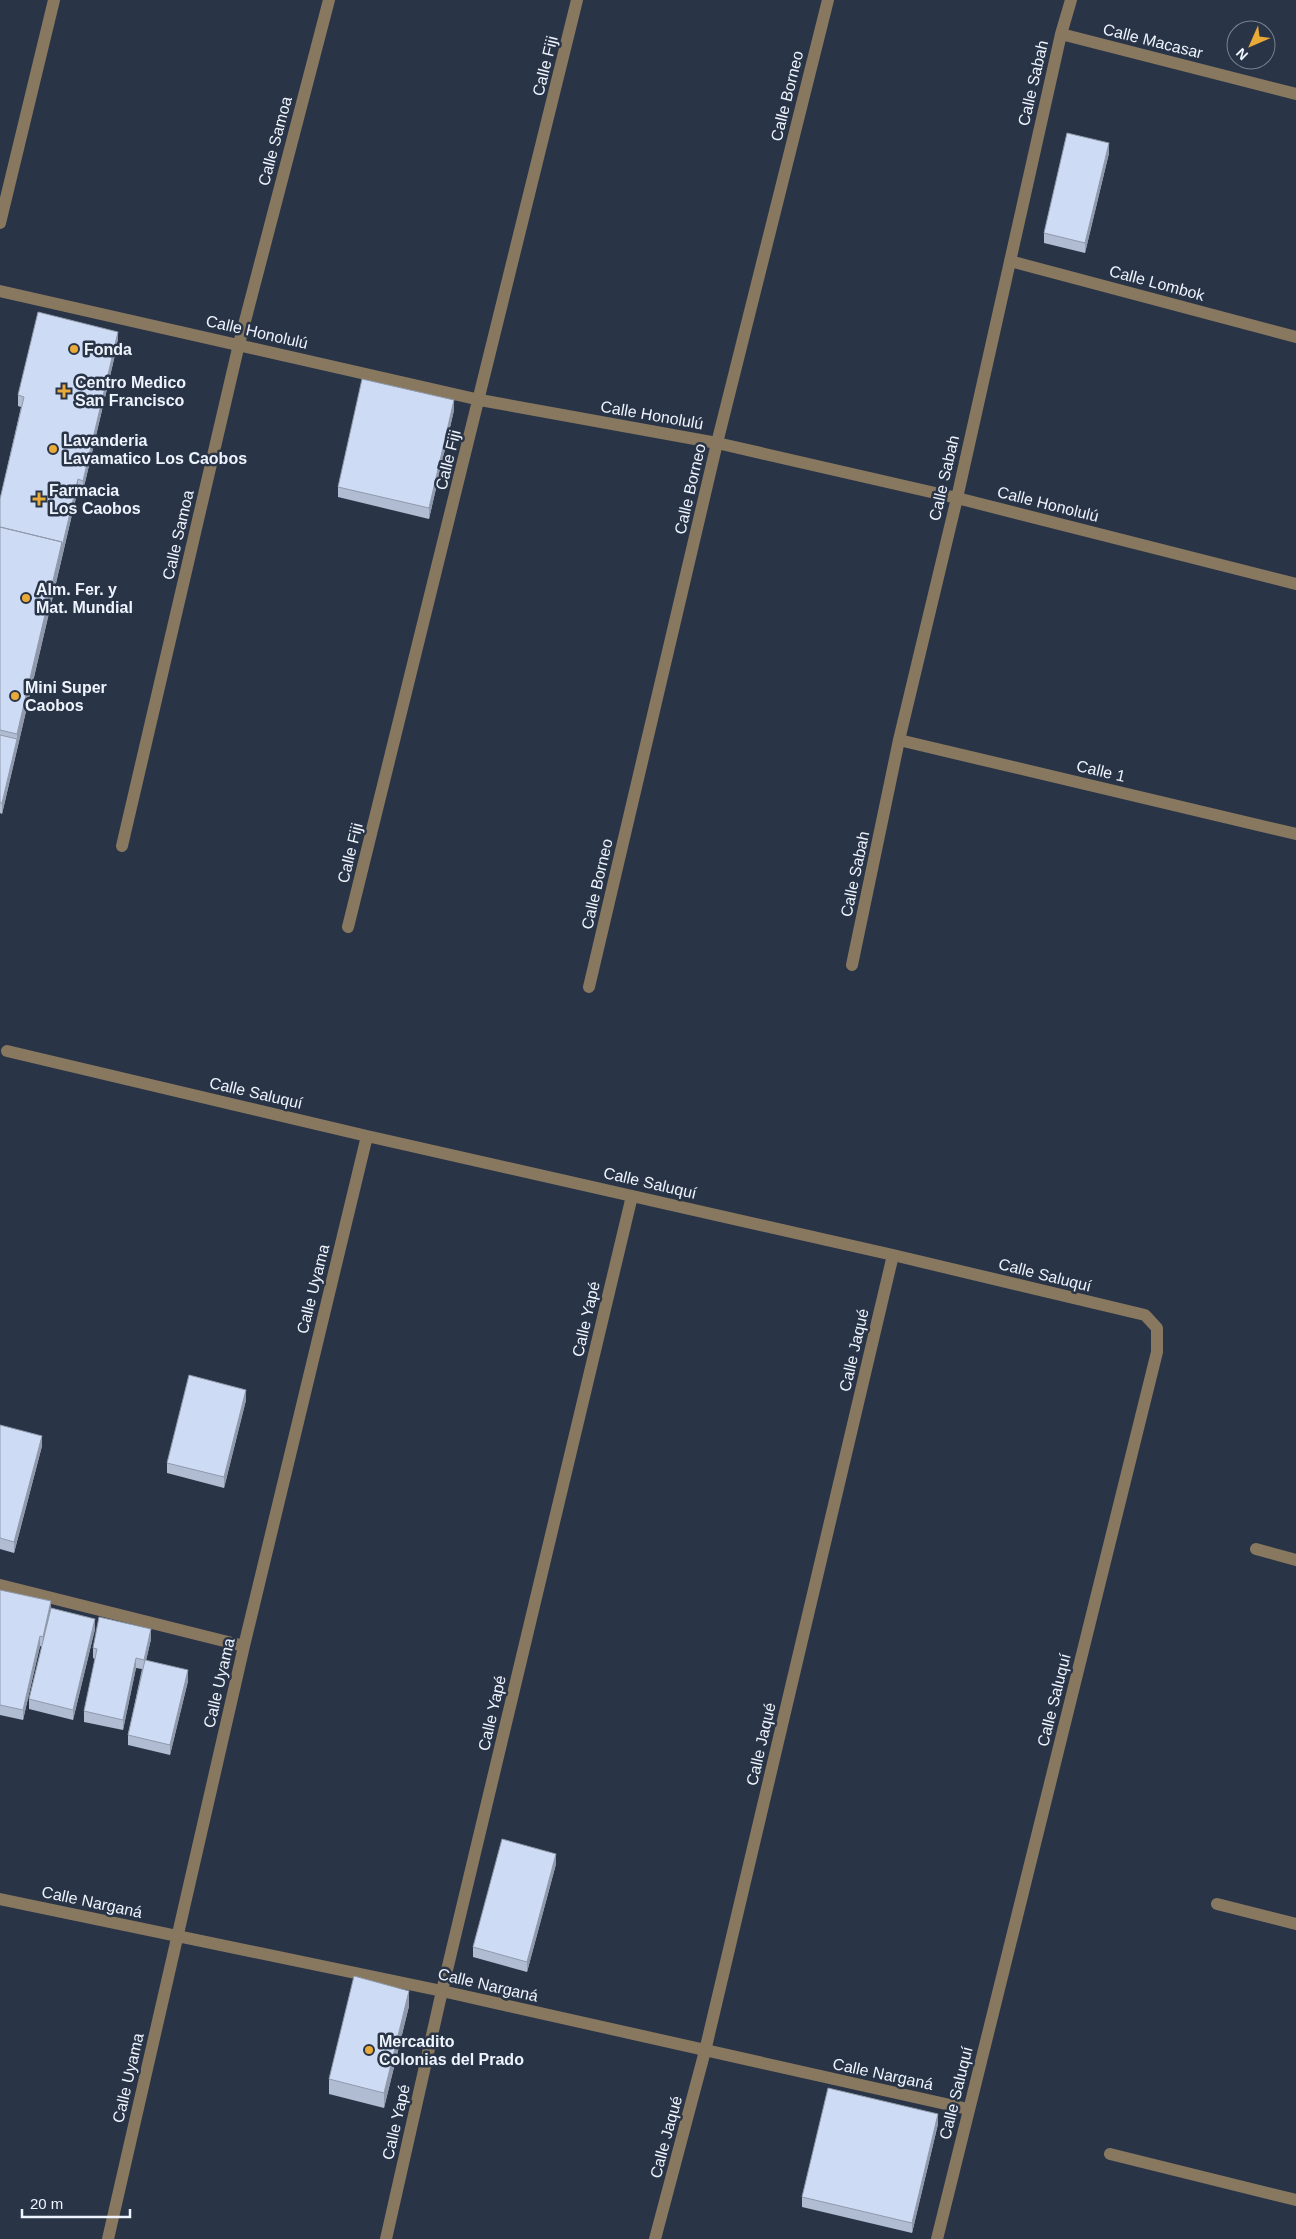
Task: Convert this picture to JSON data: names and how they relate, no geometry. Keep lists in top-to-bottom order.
{
  "streets": {
    "street": [
      "Calle Macasar",
      "Calle Fiji",
      "Calle Sabah",
      "Calle Borneo",
      "Calle Samoa",
      "Calle Lombok",
      "Calle Honolulú",
      "Calle 1",
      "Calle Saluquí",
      "Calle Uyama",
      "Calle Yapé",
      "Calle Jaqué",
      "Calle Narganá"
    ]
  },
  "crossings": [
    ["Calle Macasar", "Calle Sabah"],
    ["Calle Fiji", "Calle Honolulú"],
    ["Calle Sabah", "Calle Lombok"],
    ["Calle Sabah", "Calle Honolulú"],
    ["Calle Sabah", "Calle 1"],
    ["Calle Borneo", "Calle Honolulú"],
    ["Calle Samoa", "Calle Honolulú"],
    ["Calle Saluquí", "Calle Uyama"],
    ["Calle Saluquí", "Calle Yapé"],
    ["Calle Saluquí", "Calle Jaqué"],
    ["Calle Saluquí", "Calle Narganá"],
    ["Calle Uyama", "Calle Narganá"],
    ["Calle Yapé", "Calle Narganá"],
    ["Calle Jaqué", "Calle Narganá"]
  ],
  "places": {
    "other": [
      "Fonda",
      "Lavanderia Lavamatico Los Caobos",
      "Alm. Fer. y Mat. Mundial",
      "Mini Super Caobos",
      "Mercadito Colonias del Prado"
    ],
    "health": ["Centro Medico San Francisco", "Farmacia Los Caobos"]
  },
  "scale_bar": "20 m",
  "north": "bottom left"
}
